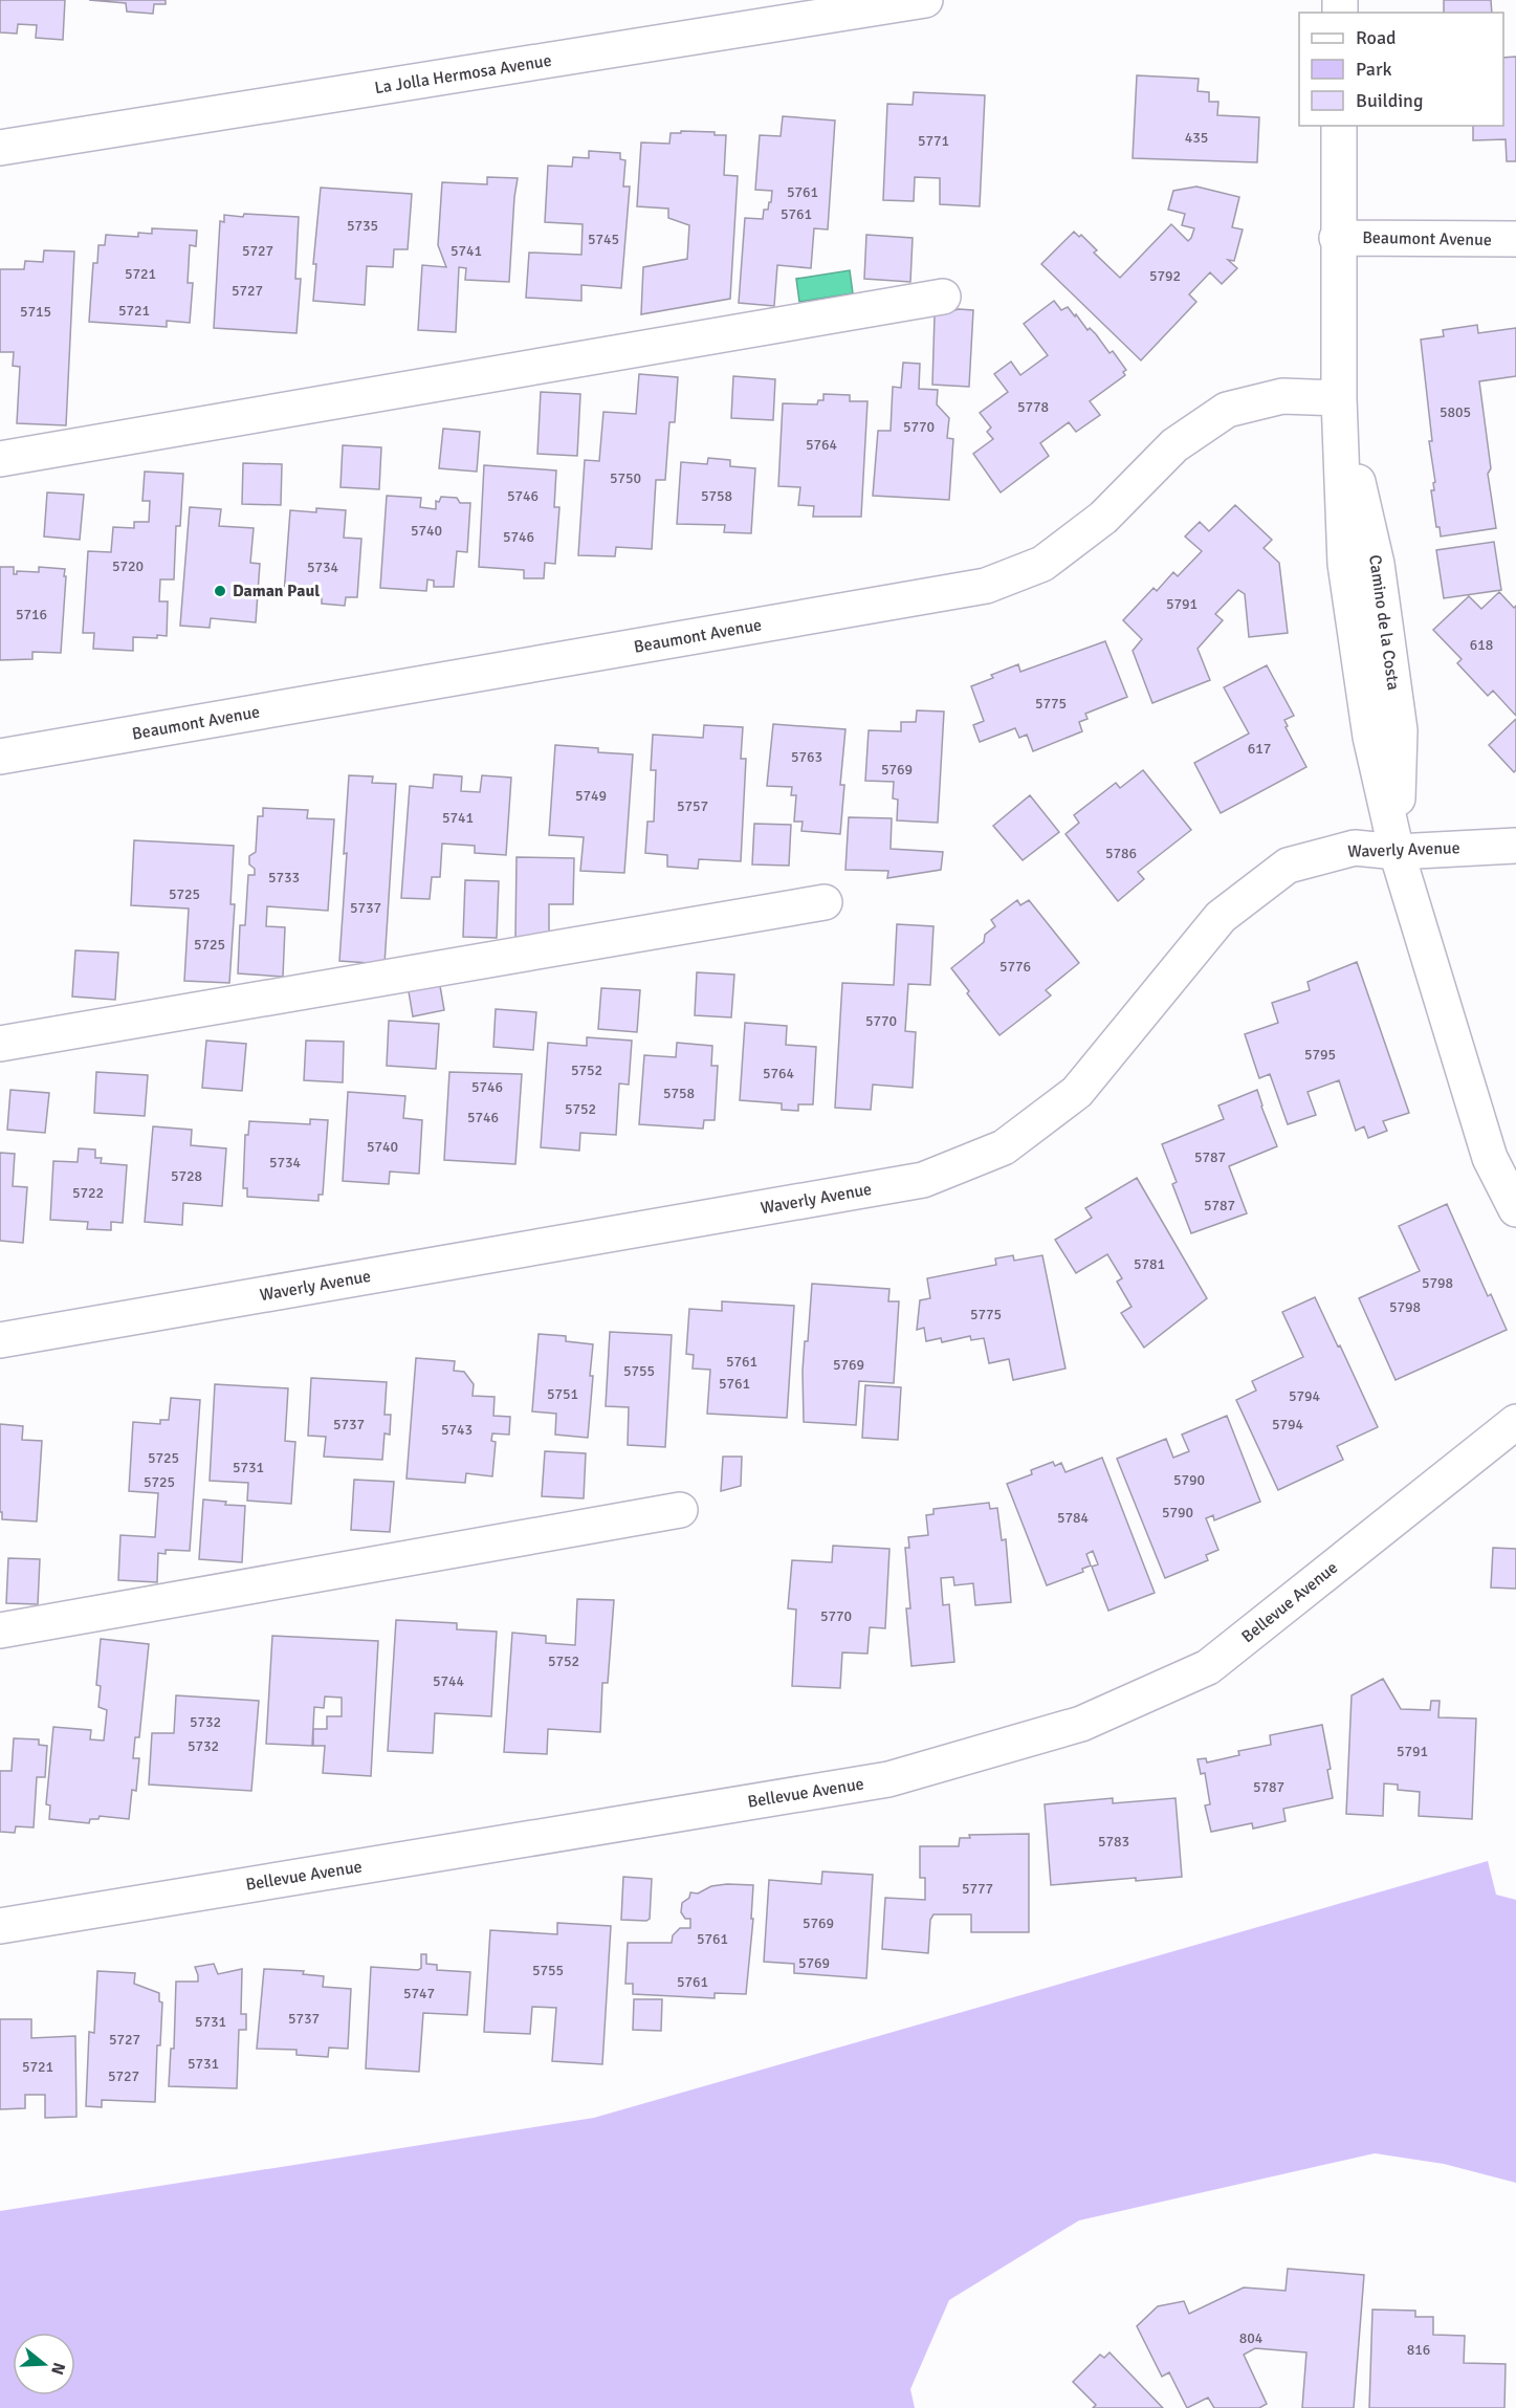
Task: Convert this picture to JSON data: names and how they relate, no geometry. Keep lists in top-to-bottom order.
{
  "streets": {
    "street": [
      "La Jolla Hermosa Avenue",
      "Beaumont Avenue",
      "Camino de la Costa",
      "Waverly Avenue",
      "Bellevue Avenue"
    ]
  },
  "crossings": [
    ["Beaumont Avenue", "Camino de la Costa"],
    ["Camino de la Costa", "Waverly Avenue"]
  ],
  "places": ["Daman Paul"],
  "house_numbers": [
    "435",
    "5771",
    "5761",
    "5761",
    "5735",
    "5745",
    "5727",
    "5741",
    "5721",
    "5792",
    "5727",
    "5721",
    "5715",
    "5778",
    "5805",
    "5770",
    "5764",
    "5750",
    "5746",
    "5758",
    "5740",
    "5746",
    "5720",
    "5734",
    "5791",
    "5716",
    "618",
    "5775",
    "617",
    "5763",
    "5769",
    "5749",
    "5757",
    "5741",
    "5786",
    "5733",
    "5725",
    "5737",
    "5725",
    "5776",
    "5770",
    "5795",
    "5752",
    "5764",
    "5746",
    "5758",
    "5752",
    "5746",
    "5740",
    "5787",
    "5734",
    "5728",
    "5722",
    "5787",
    "5781",
    "5798",
    "5798",
    "5775",
    "5761",
    "5769",
    "5755",
    "5761",
    "5751",
    "5794",
    "5737",
    "5794",
    "5743",
    "5725",
    "5731",
    "5790",
    "5725",
    "5790",
    "5784",
    "5770",
    "5752",
    "5744",
    "5732",
    "5732",
    "5791",
    "5787",
    "5783",
    "5777",
    "5769",
    "5761",
    "5769",
    "5755",
    "5761",
    "5747",
    "5737",
    "5731",
    "5727",
    "5731",
    "5721",
    "5727",
    "804",
    "816"
  ],
  "legend": ["Road", "Park", "Building"],
  "north": "right"
}
